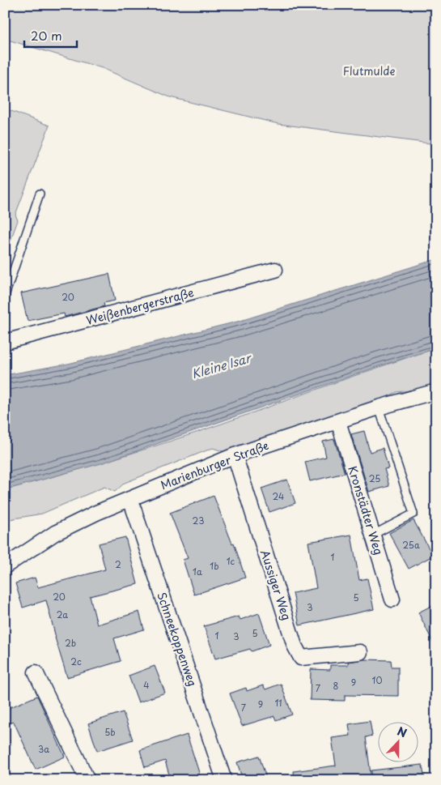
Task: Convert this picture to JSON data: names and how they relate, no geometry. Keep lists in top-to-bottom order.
{
  "streets": {
    "street": [
      "Weißenbergerstraße",
      "Marienburger Straße",
      "Kronstädter Weg",
      "Aussiger Weg",
      "Schneekoppenweg"
    ]
  },
  "crossings": [
    ["Marienburger Straße", "Kronstädter Weg"],
    ["Marienburger Straße", "Aussiger Weg"],
    ["Marienburger Straße", "Schneekoppenweg"]
  ],
  "water": ["Kleine Isar"],
  "parks": ["Flutmulde"],
  "house_numbers": [
    "20",
    "25",
    "24",
    "23",
    "25a",
    "1",
    "1c",
    "2",
    "1b",
    "1a",
    "20",
    "5",
    "3",
    "2a",
    "5",
    "1",
    "3",
    "2b",
    "2c",
    "10",
    "9",
    "4",
    "8",
    "7",
    "11",
    "9",
    "7",
    "5b",
    "3a"
  ],
  "scale_bar": "20 m",
  "north": "top"
}
